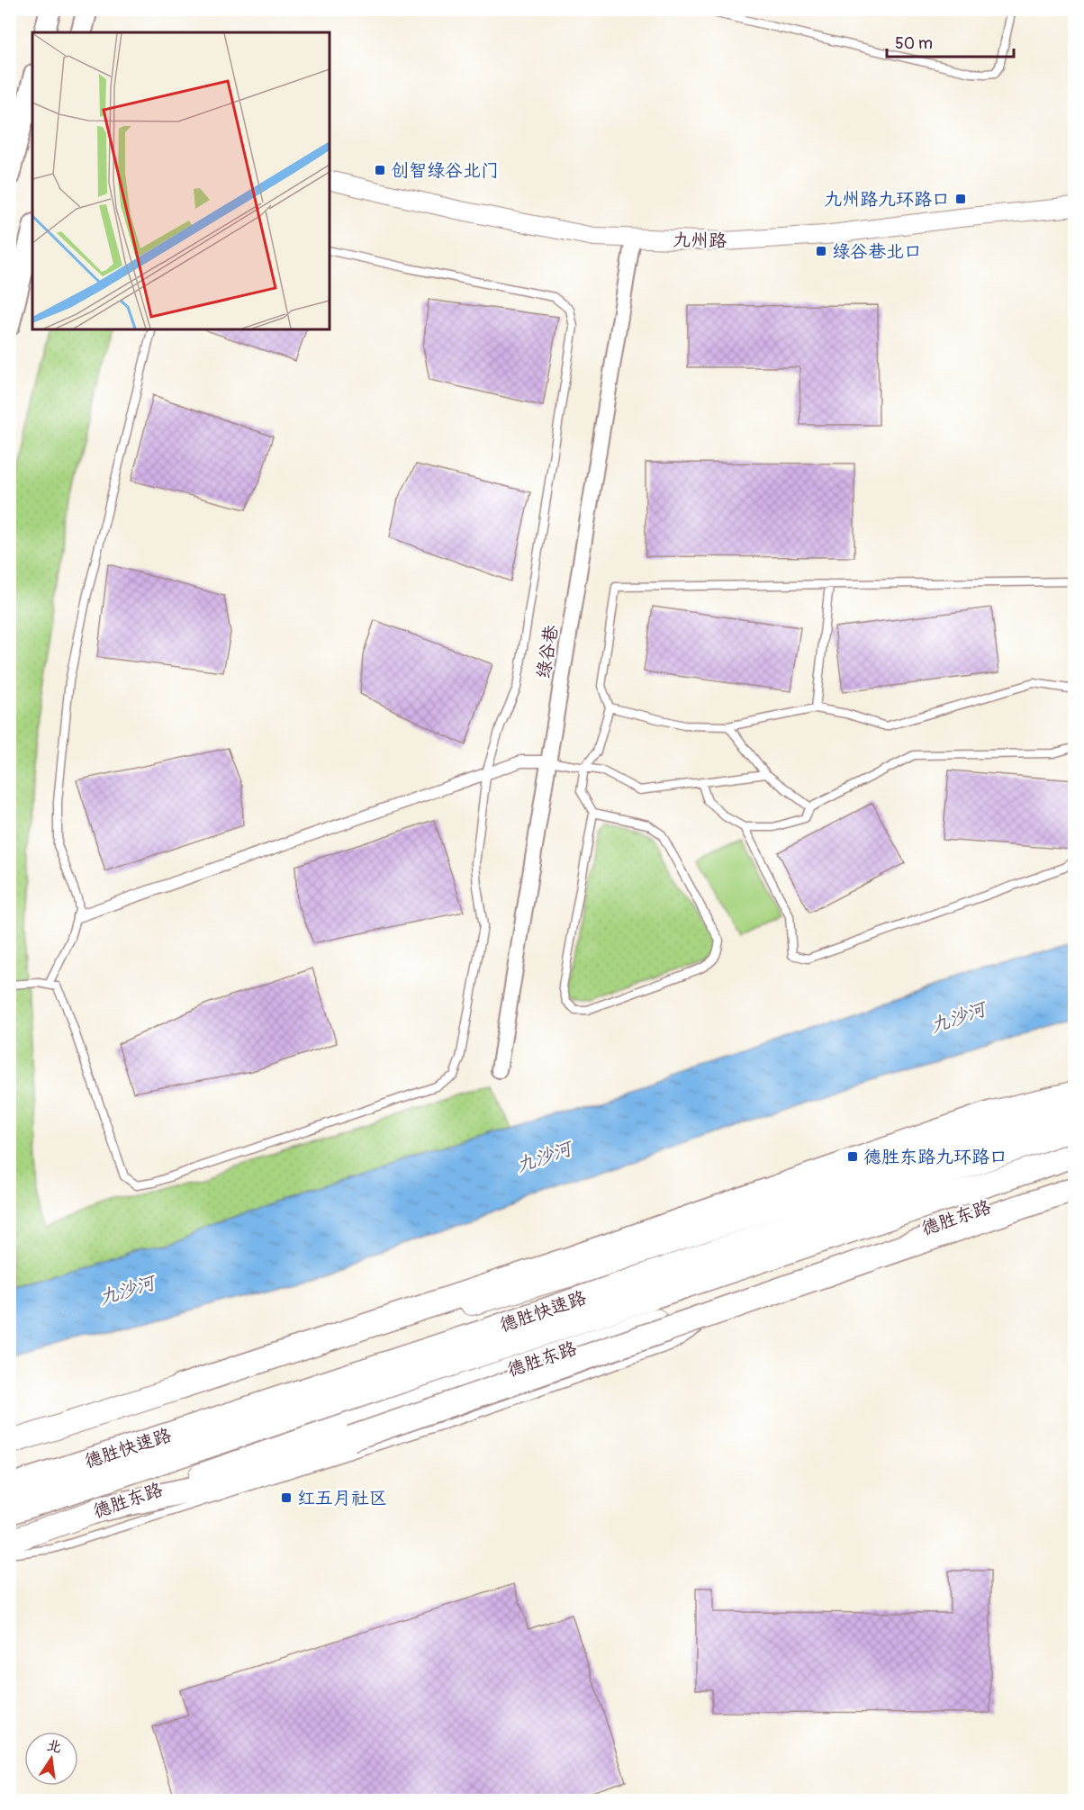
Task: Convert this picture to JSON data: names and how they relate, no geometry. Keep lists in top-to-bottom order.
{
  "streets": {
    "highway": ["德胜快速路"],
    "main road": ["德胜东路"],
    "street": ["九州路", "绿谷巷"]
  },
  "crossings": [
    ["九州路", "绿谷巷"]
  ],
  "water": ["九沙河"],
  "places": {
    "transit": [
      "创智绿谷北门",
      "九州路九环路口",
      "绿谷巷北口",
      "德胜东路九环路口",
      "红五月社区"
    ]
  },
  "scale_bar": "50 m",
  "north": "top"
}
